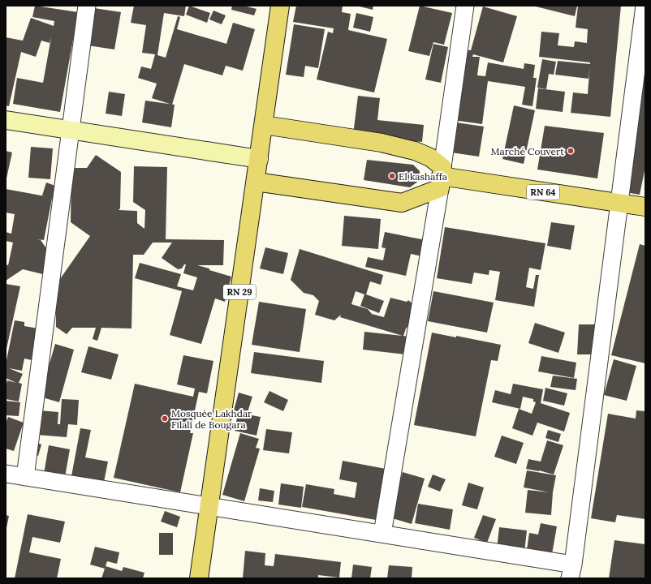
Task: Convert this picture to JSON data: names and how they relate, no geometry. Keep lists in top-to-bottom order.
{
  "streets": {
    "main road": ["RN 64", "RN 29"]
  },
  "crossings": [
    ["RN 64", "RN 29"]
  ],
  "places": ["Marché Couvert", "El kashaffa", "Mosquée Lakhdar Filali de Bougara"]
}
